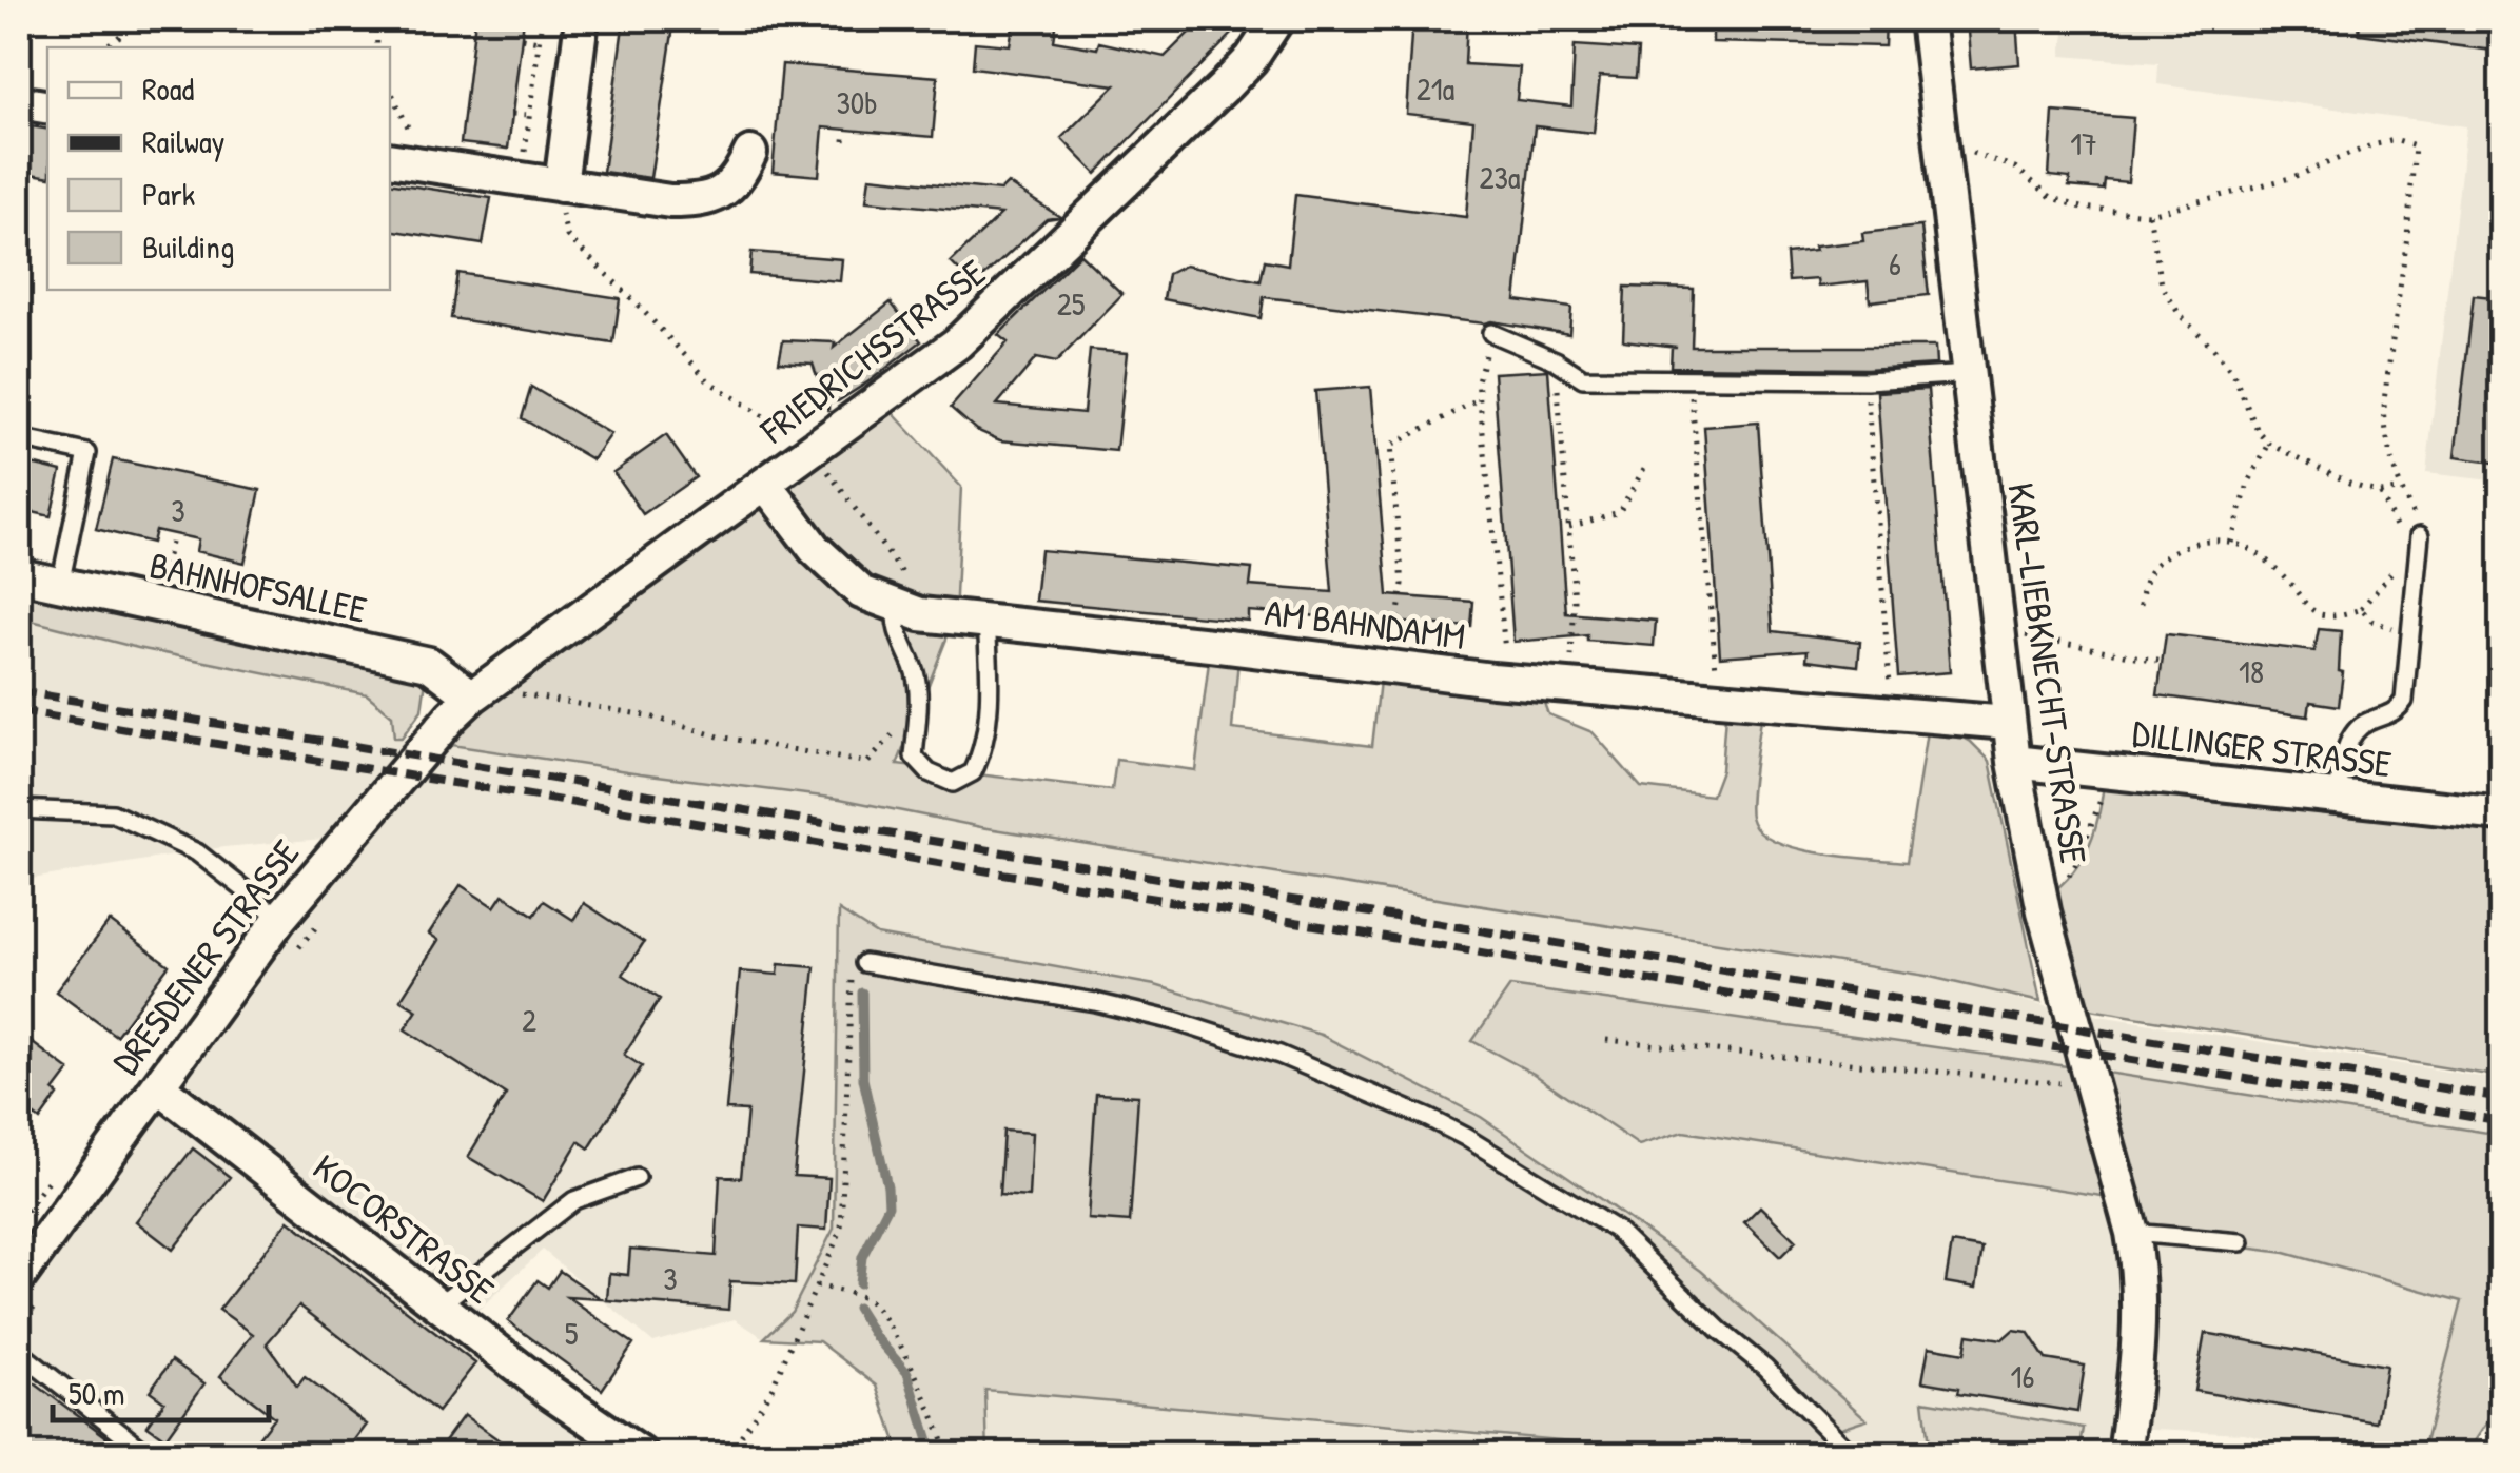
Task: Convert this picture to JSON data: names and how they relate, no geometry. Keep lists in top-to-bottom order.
{
  "streets": {
    "street": [
      "FRIEDRICHSSTRASSE",
      "BAHNHOFSALLEE",
      "AM BAHNDAMM",
      "KARL-LIEBKNECHT-STRASSE",
      "DILLINGER STRASSE",
      "DRESDENER STRASSE",
      "KOCORSTRASSE"
    ]
  },
  "crossings": [
    ["FRIEDRICHSSTRASSE", "BAHNHOFSALLEE"],
    ["FRIEDRICHSSTRASSE", "AM BAHNDAMM"],
    ["FRIEDRICHSSTRASSE", "DRESDENER STRASSE"],
    ["BAHNHOFSALLEE", "DRESDENER STRASSE"],
    ["AM BAHNDAMM", "KARL-LIEBKNECHT-STRASSE"],
    ["KARL-LIEBKNECHT-STRASSE", "DILLINGER STRASSE"],
    ["DRESDENER STRASSE", "KOCORSTRASSE"]
  ],
  "house_numbers": [
    "21a",
    "30b",
    "17",
    "23a",
    "6",
    "25",
    "3",
    "18",
    "2",
    "3",
    "5",
    "16"
  ],
  "legend": [
    "Road",
    "Railway",
    "Park",
    "Building"
  ],
  "scale_bar": "50 m"
}
